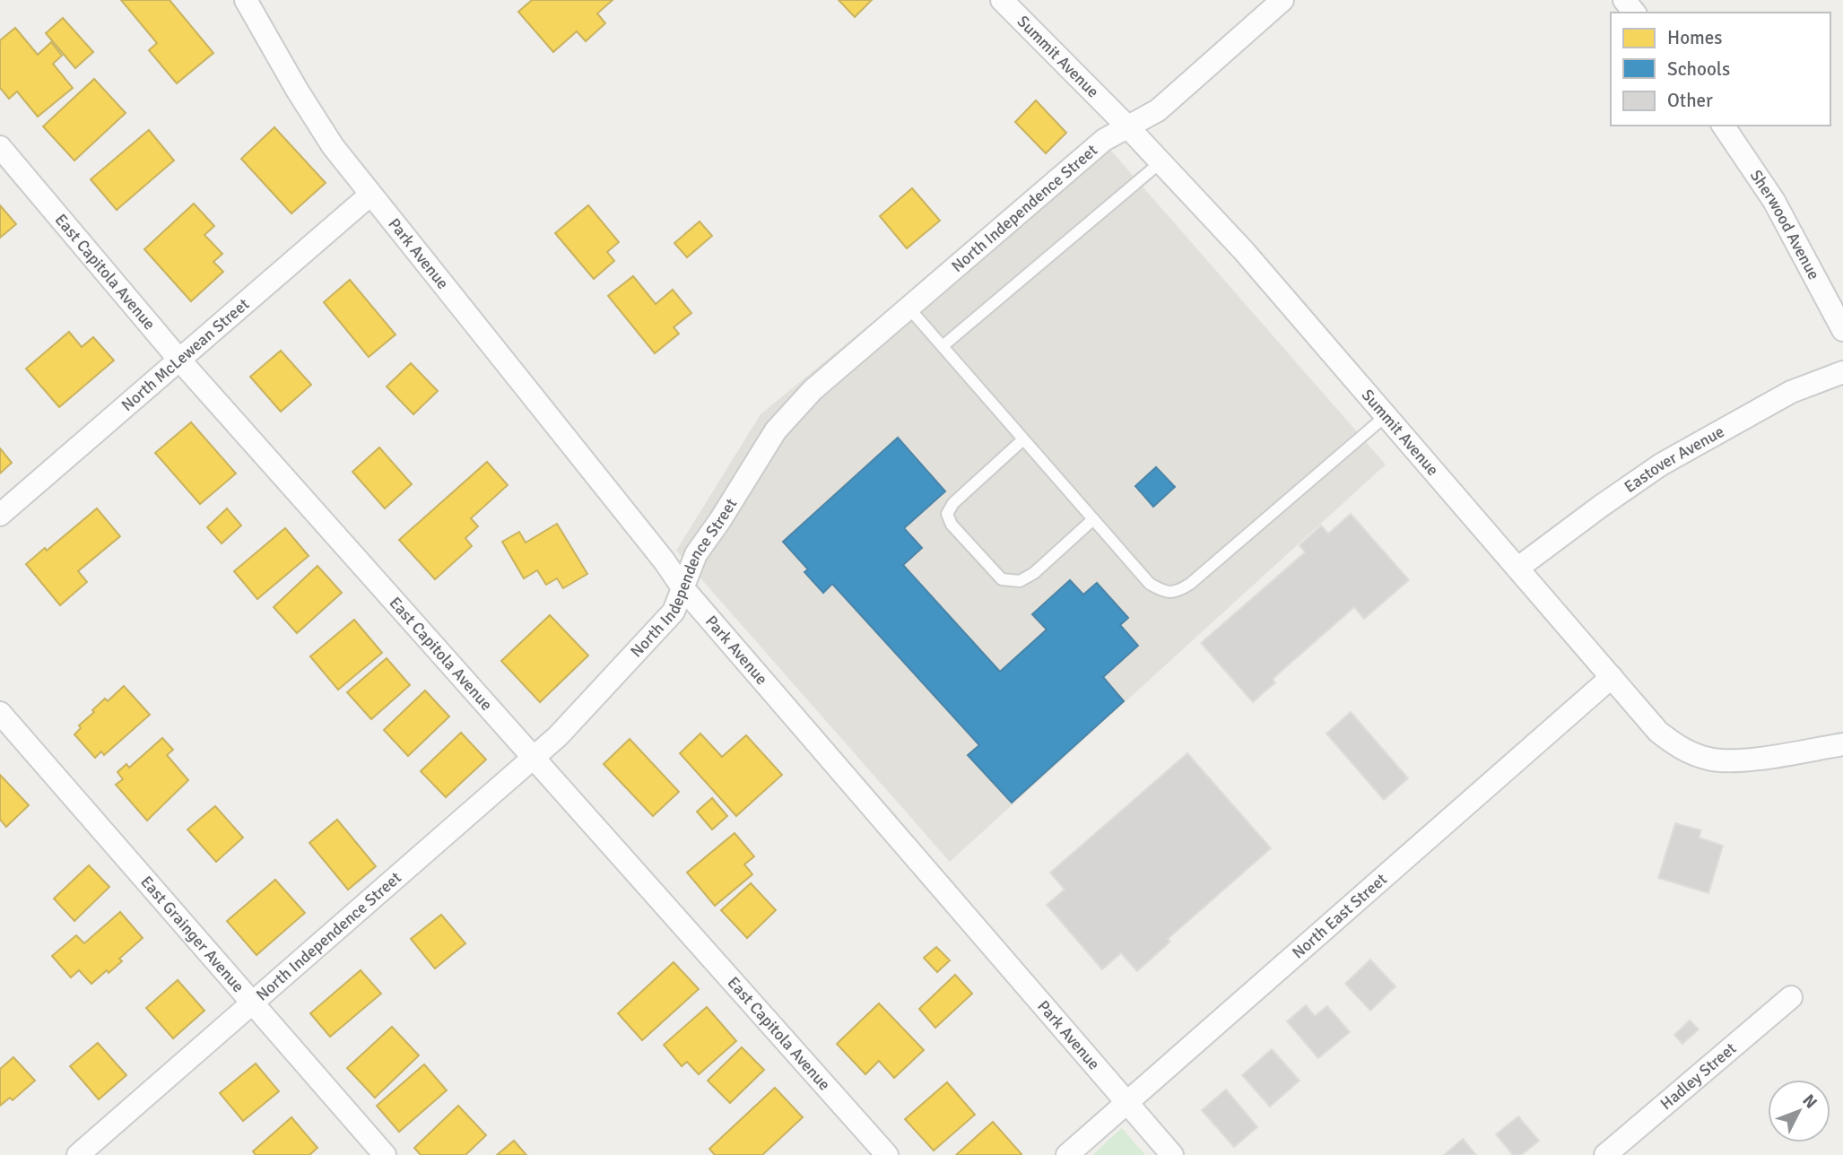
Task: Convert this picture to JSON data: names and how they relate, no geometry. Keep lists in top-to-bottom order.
{
  "streets": {
    "street": [
      "Summit Avenue",
      "North Independence Street",
      "Sherwood Avenue",
      "Park Avenue",
      "East Capitola Avenue",
      "North McLewean Street",
      "Eastover Avenue",
      "North East Street",
      "East Grainger Avenue",
      "Hadley Street"
    ]
  },
  "crossings": [
    ["Summit Avenue", "North Independence Street"],
    ["Summit Avenue", "Eastover Avenue"],
    ["Summit Avenue", "North East Street"],
    ["North Independence Street", "Park Avenue"],
    ["North Independence Street", "East Capitola Avenue"],
    ["North Independence Street", "East Grainger Avenue"],
    ["Park Avenue", "North McLewean Street"],
    ["Park Avenue", "North East Street"],
    ["East Capitola Avenue", "North McLewean Street"]
  ],
  "legend": ["Homes", "Schools", "Other"],
  "north": "top right"
}
